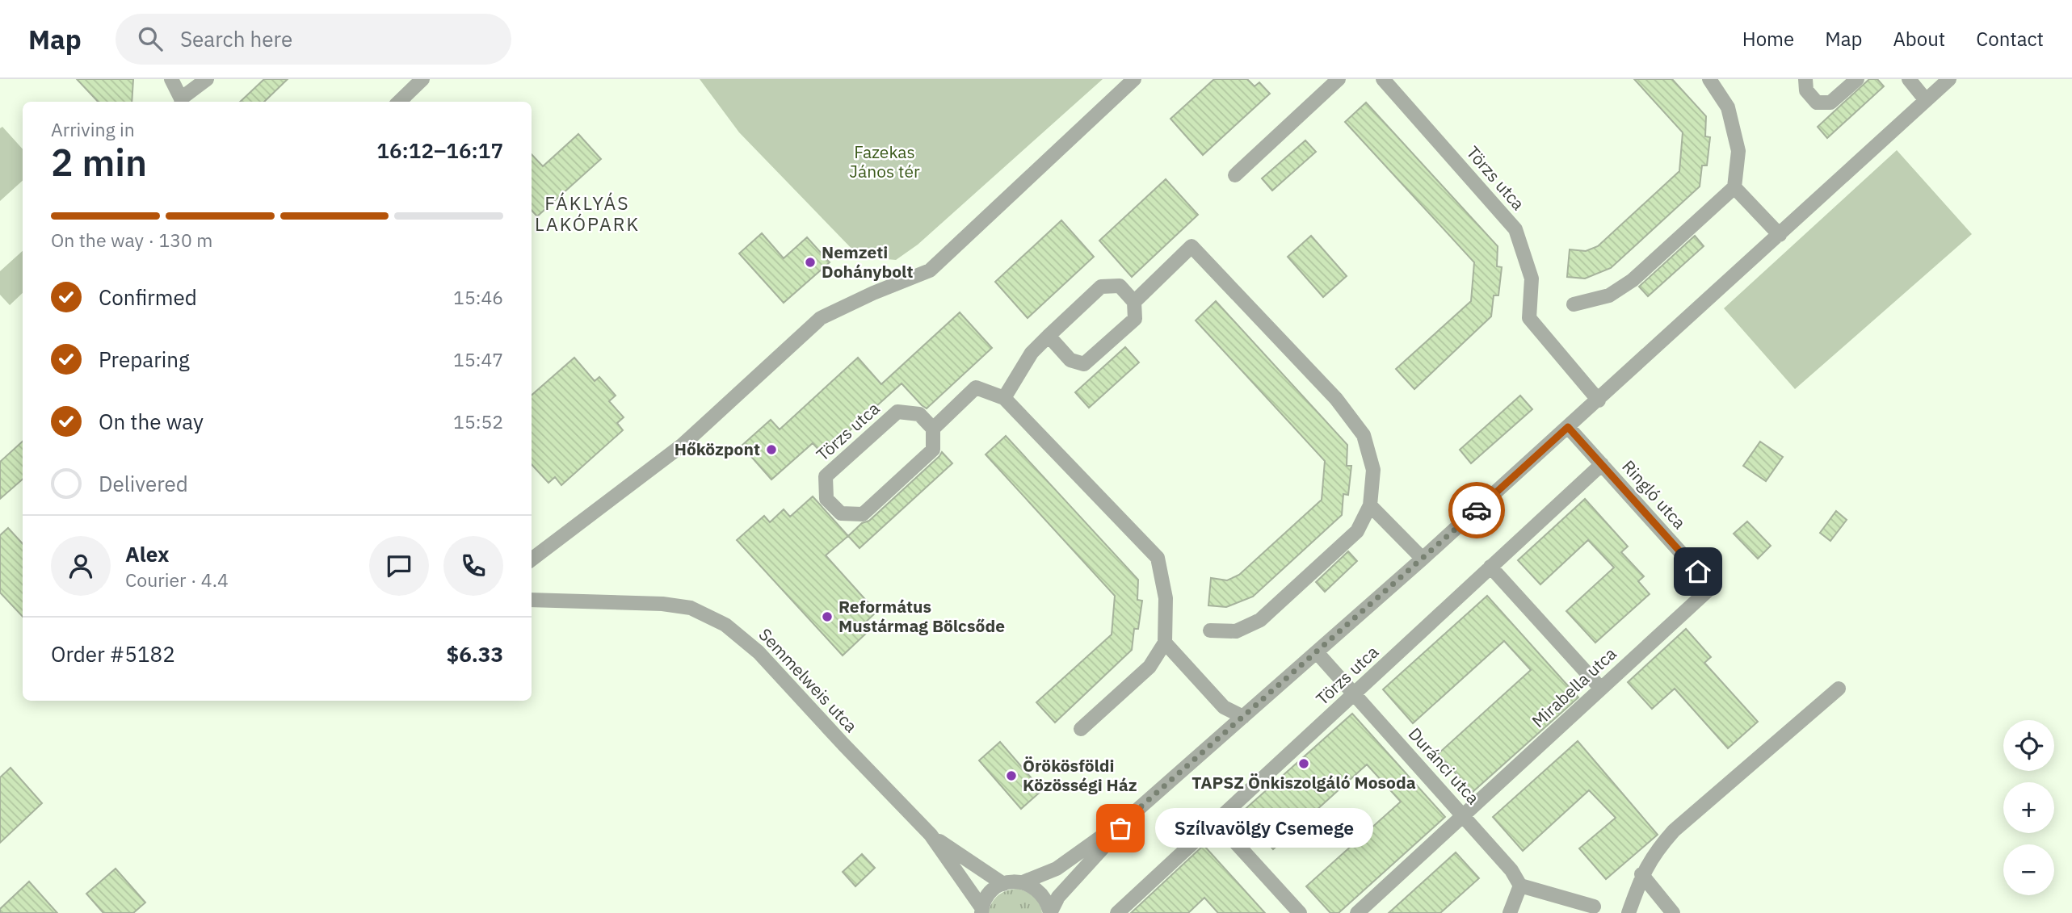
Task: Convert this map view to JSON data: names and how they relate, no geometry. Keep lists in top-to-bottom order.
{
  "streets": {
    "street": [
      "Törzs utca",
      "Ringló utca",
      "Semmelweis utca",
      "Mirabella utca",
      "Duránci utca"
    ]
  },
  "crossings": [
    ["Törzs utca", "Ringló utca"],
    ["Törzs utca", "Duránci utca"],
    ["Ringló utca", "Mirabella utca"],
    ["Mirabella utca", "Duránci utca"]
  ],
  "districts": ["FÁKLYÁS LAKÓPARK"],
  "parks": ["Fazekas János tér"],
  "places": [
    "Nemzeti Dohánybolt",
    "Hőközpont",
    "Református Mustármag Bölcsőde",
    "TAPSZ Önkiszolgáló Mosoda",
    "Örökösföldi Közösségi Ház",
    "Szílvavölgy Csemege"
  ],
  "page": {
    "header": "Map",
    "search": "Search here",
    "nav": [
      "Home",
      "Map",
      "About",
      "Contact"
    ],
    "heading": ["2 min", "Arriving in", "16:12–16:17"],
    "panel": [
      "Alex",
      "Courier · 4.4",
      "Order #5182",
      "$6.33"
    ],
    "bar": "On the way · 130 m",
    "list": [
      ["Confirmed", "15:46"],
      ["Preparing", "15:47"],
      ["On the way", "15:52"],
      "Delivered"
    ],
    "map_buttons": ["+", "−"],
    "bubble": "Szílvavölgy Csemege"
  }
}
